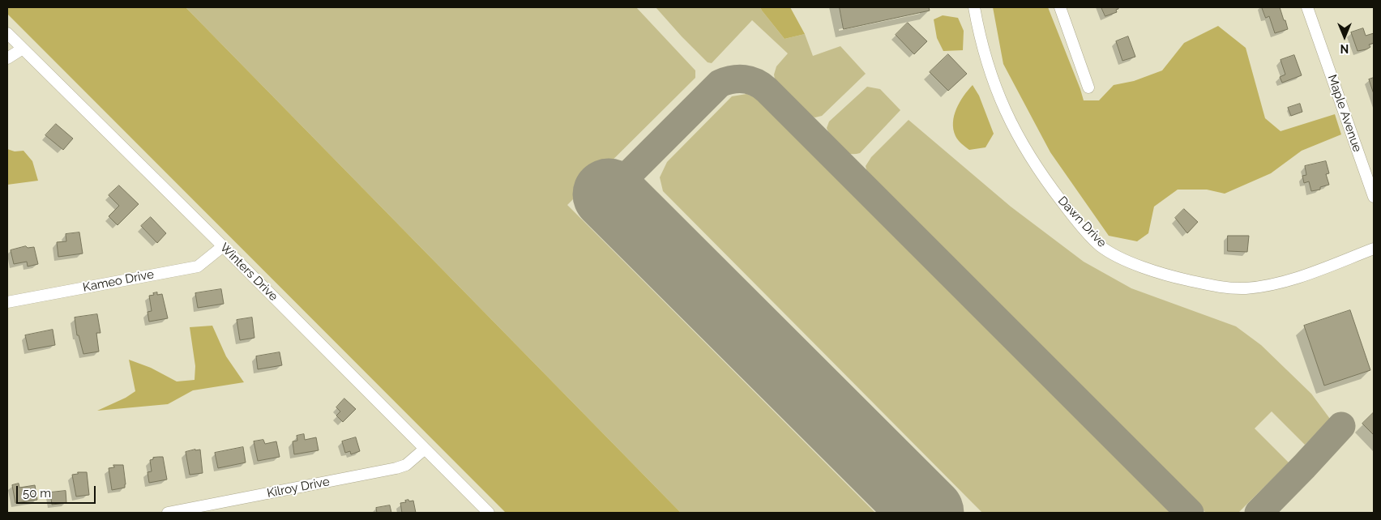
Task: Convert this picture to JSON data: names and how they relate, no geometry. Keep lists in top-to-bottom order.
{
  "streets": {
    "street": [
      "Maple Avenue",
      "Dawn Drive",
      "Winters Drive",
      "Kameo Drive",
      "Kilroy Drive"
    ]
  },
  "crossings": [
    ["Winters Drive", "Kameo Drive"],
    ["Winters Drive", "Kilroy Drive"]
  ],
  "scale_bar": "50 m",
  "north": "bottom"
}
